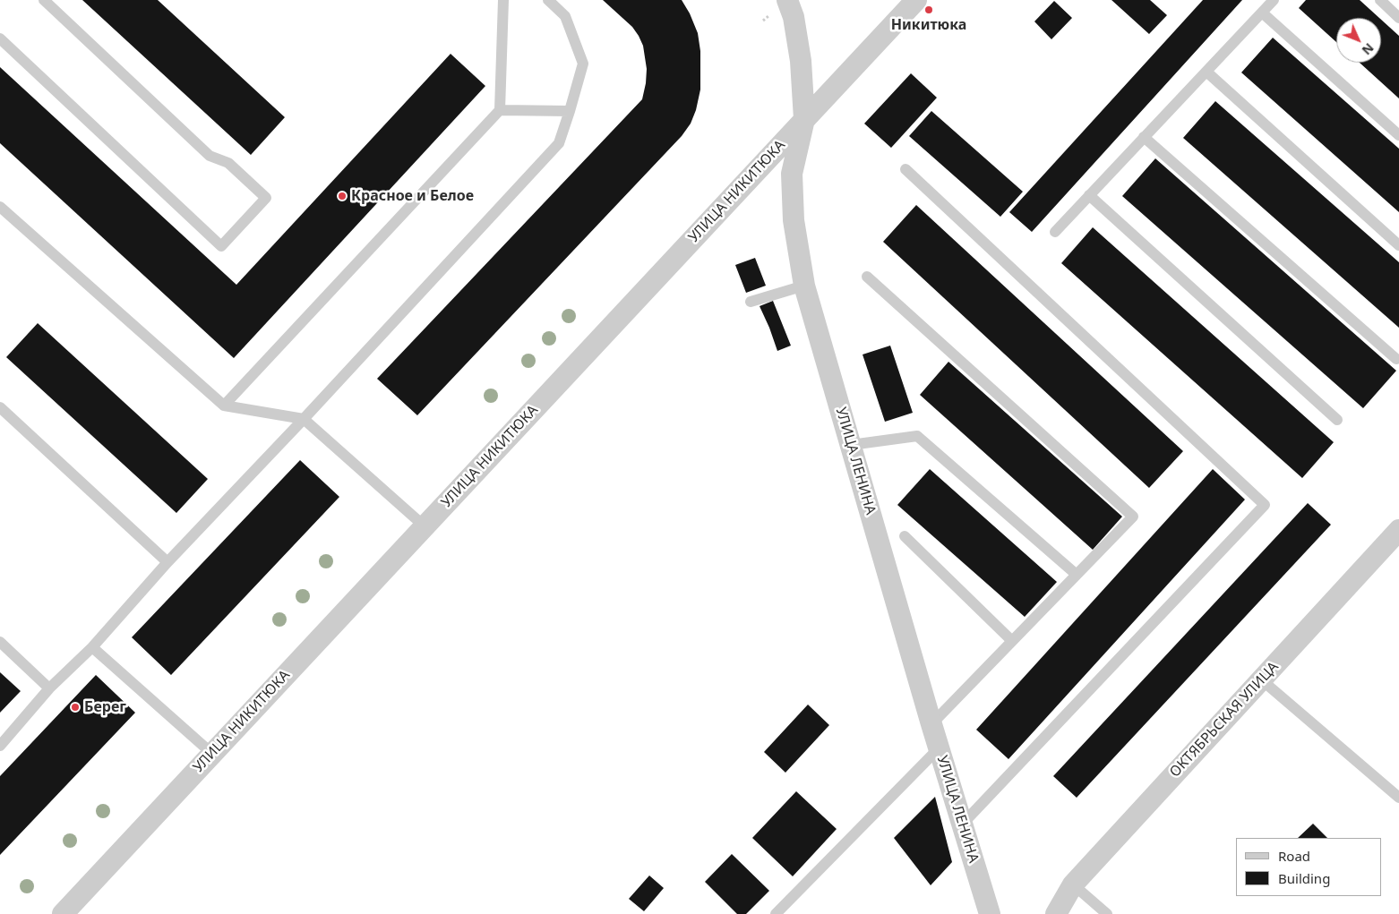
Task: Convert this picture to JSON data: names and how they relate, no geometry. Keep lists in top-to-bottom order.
{
  "streets": {
    "street": ["УЛИЦА НИКИТЮКА", "УЛИЦА ЛЕНИНА", "ОКТЯБРЬСКАЯ УЛИЦА"]
  },
  "crossings": [
    ["УЛИЦА НИКИТЮКА", "УЛИЦА ЛЕНИНА"]
  ],
  "places": ["Никитюка", "Красное и Белое", "Берег"],
  "legend": ["Road", "Building"],
  "north": "bottom right"
}
